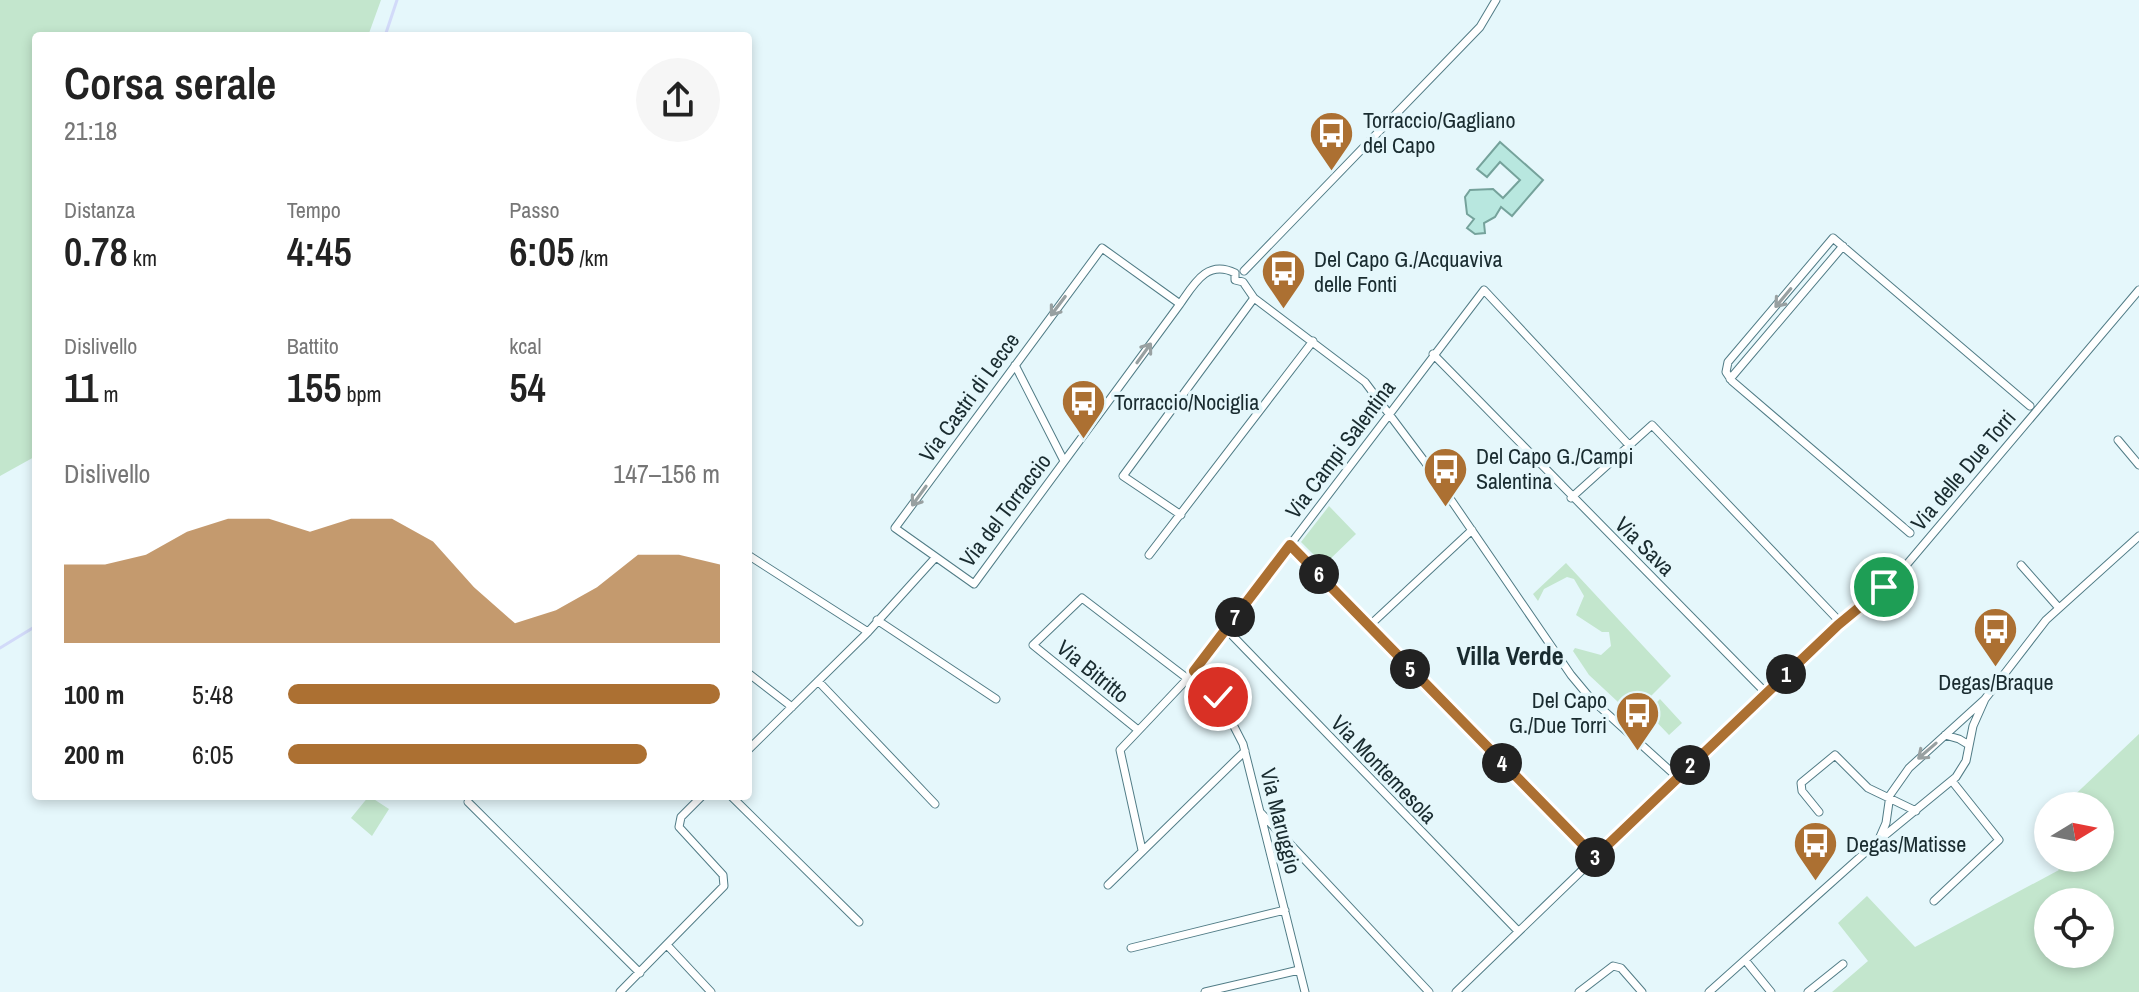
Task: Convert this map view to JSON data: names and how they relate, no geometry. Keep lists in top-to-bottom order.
{
  "streets": {
    "street": [
      "Via Castri di Lecce",
      "Via Campi Salentina",
      "Via delle Due Torri",
      "Via del Torraccio",
      "Via Sava",
      "Via Bitritto",
      "Via Montemesola",
      "Via Maruggio"
    ]
  },
  "crossings": [
    ["Via Castri di Lecce", "Via del Torraccio"],
    ["Via Campi Salentina", "Via Sava"],
    ["Via Campi Salentina", "Via Bitritto"],
    ["Via Campi Salentina", "Via Montemesola"],
    ["Via Campi Salentina", "Via Maruggio"],
    ["Via delle Due Torri", "Via Sava"],
    ["Via delle Due Torri", "Via Montemesola"]
  ],
  "districts": ["Villa Verde"],
  "places": {
    "bus stop": [
      "Torraccio/Gagliano del Capo",
      "Del Capo G./Acquaviva delle Fonti",
      "Torraccio/Nociglia",
      "Del Capo G./Campi Salentina",
      "Degas/Braque",
      "Del Capo G./Due Torri",
      "Degas/Matisse"
    ]
  },
  "north": "right",
  "page": {
    "heading": ["Corsa serale", "21:18"],
    "stats": [
      ["Distanza", "0.78 km"],
      ["Tempo", "4:45"],
      ["Passo", "6:05 /km"],
      ["Dislivello", "11 m"],
      ["Battito", "155 bpm"],
      ["kcal", "54"]
    ],
    "chart": ["Dislivello", "147–156 m"],
    "pins": [
      "6",
      "7",
      "5",
      "1",
      "4",
      "2",
      "3"
    ],
    "list": [
      {
        "name": "100 m",
        "note": "5:48"
      },
      {
        "name": "200 m",
        "note": "6:05"
      }
    ]
  }
}
